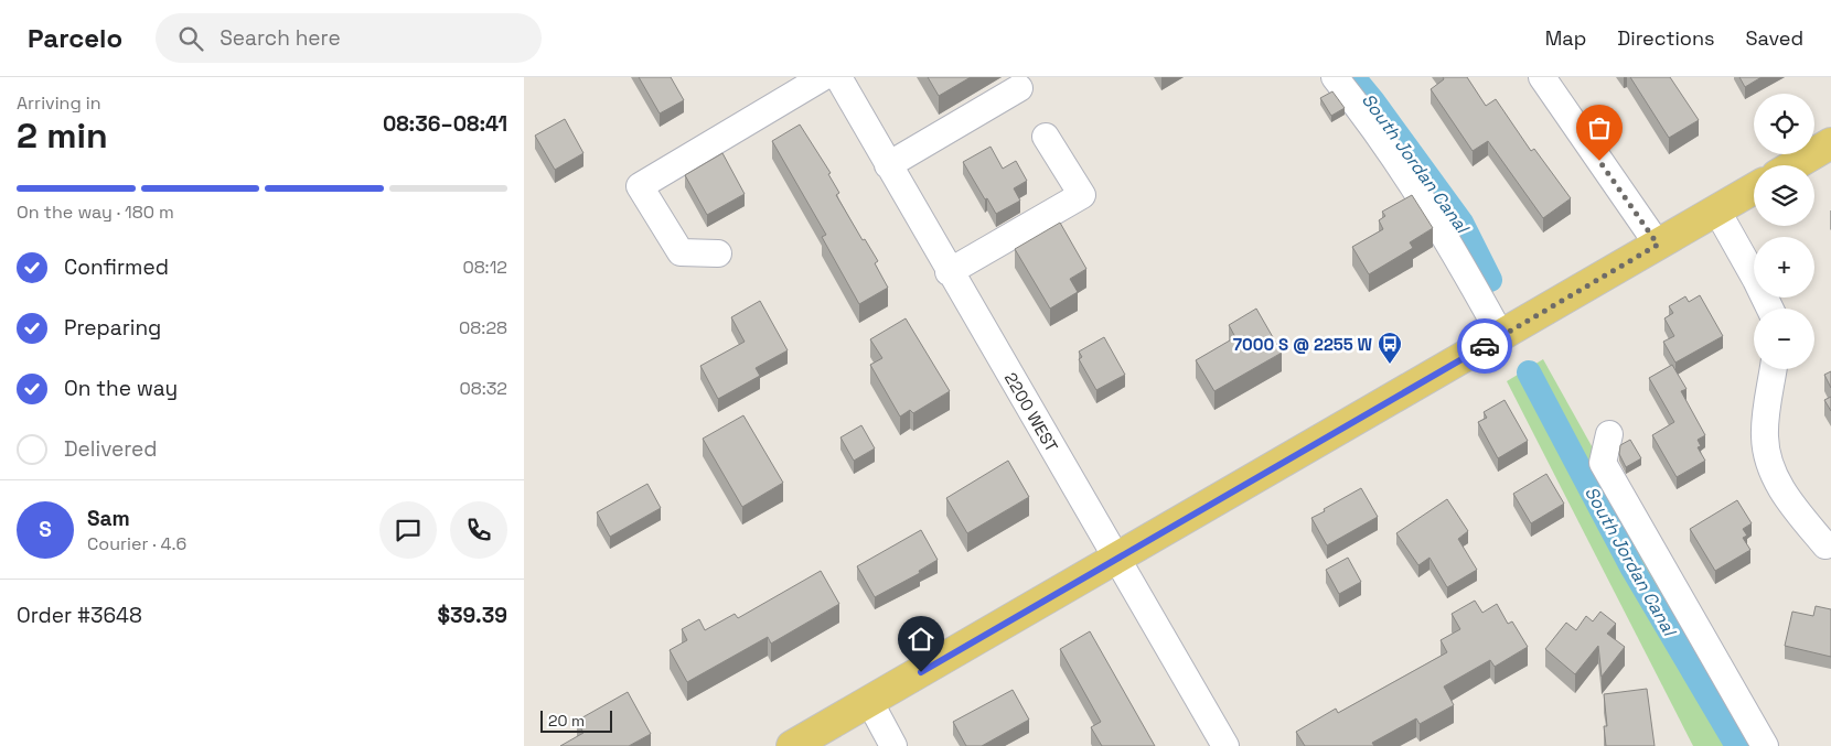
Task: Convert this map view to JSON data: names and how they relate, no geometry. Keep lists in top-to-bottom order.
{
  "streets": {
    "street": ["2200 WEST"]
  },
  "water": ["South Jordan Canal"],
  "places": {
    "bus stop": ["7000 S @ 2255 W"]
  },
  "scale_bar": "20 m",
  "page": {
    "header": "Parcelo",
    "search": "Search here",
    "nav": ["Map", "Directions", "Saved"],
    "heading": ["2 min", "Arriving in", "08:36–08:41"],
    "panel": [
      "Sam",
      "Courier · 4.6",
      "Order #3648",
      "$39.39"
    ],
    "map_buttons": ["+", "−"],
    "bar": "On the way · 180 m",
    "list": [
      ["Confirmed", "08:12"],
      ["Preparing", "08:28"],
      ["On the way", "08:32"],
      "Delivered"
    ],
    "round": "S",
    "scale": "20 m"
  }
}
